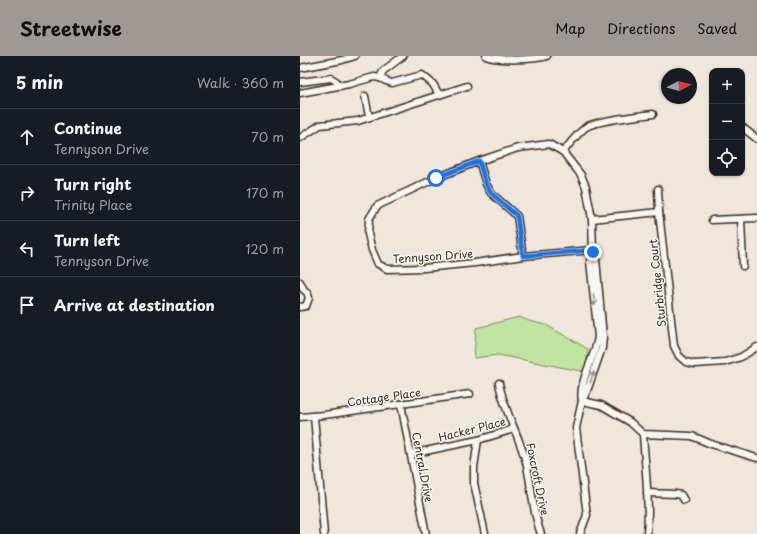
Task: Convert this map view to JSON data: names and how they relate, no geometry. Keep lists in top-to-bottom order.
{
  "streets": {
    "street": [
      "Tennyson Drive",
      "Sturbridge Court",
      "Cottage Place",
      "Hacker Place",
      "Central Drive",
      "Foxcroft Drive"
    ]
  },
  "crossings": [
    ["Cottage Place", "Central Drive"],
    ["Hacker Place", "Central Drive"],
    ["Hacker Place", "Foxcroft Drive"]
  ],
  "north": "right",
  "page": {
    "header": "Streetwise",
    "nav": ["Map", "Directions", "Saved"],
    "heading": ["5 min", "Walk · 360 m"],
    "map_buttons": ["+", "−"],
    "list": [
      ["Continue", "Tennyson Drive", "70 m"],
      ["Turn right", "Trinity Place", "170 m"],
      ["Turn left", "Tennyson Drive", "120 m"],
      "Arrive at destination"
    ]
  }
}
